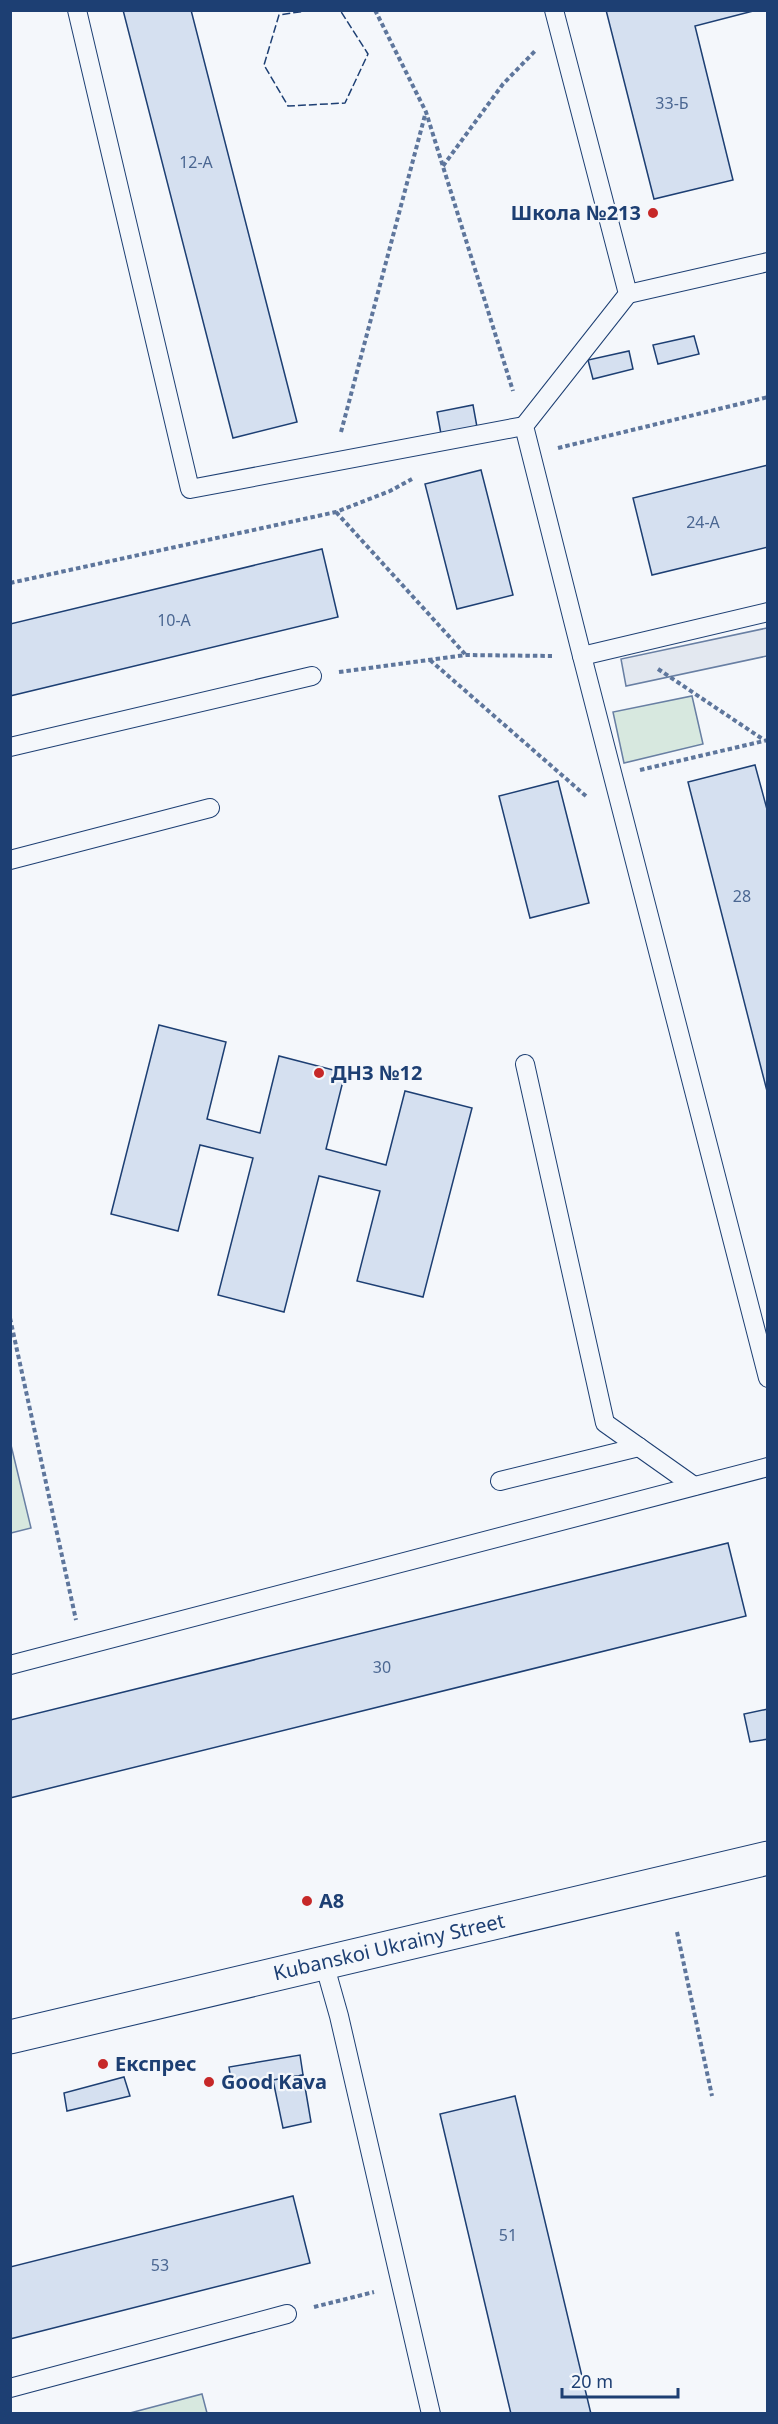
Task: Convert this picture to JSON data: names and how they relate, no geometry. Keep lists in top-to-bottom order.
{
  "streets": {
    "street": ["Kubanskoi Ukrainy Street"]
  },
  "places": [
    "Школа №213",
    "ДНЗ №12",
    "А8",
    "Експрес",
    "Good Kava"
  ],
  "house_numbers": [
    "33-Б",
    "12-А",
    "24-А",
    "10-А",
    "28",
    "30",
    "51",
    "53"
  ],
  "scale_bar": "20 m"
}
